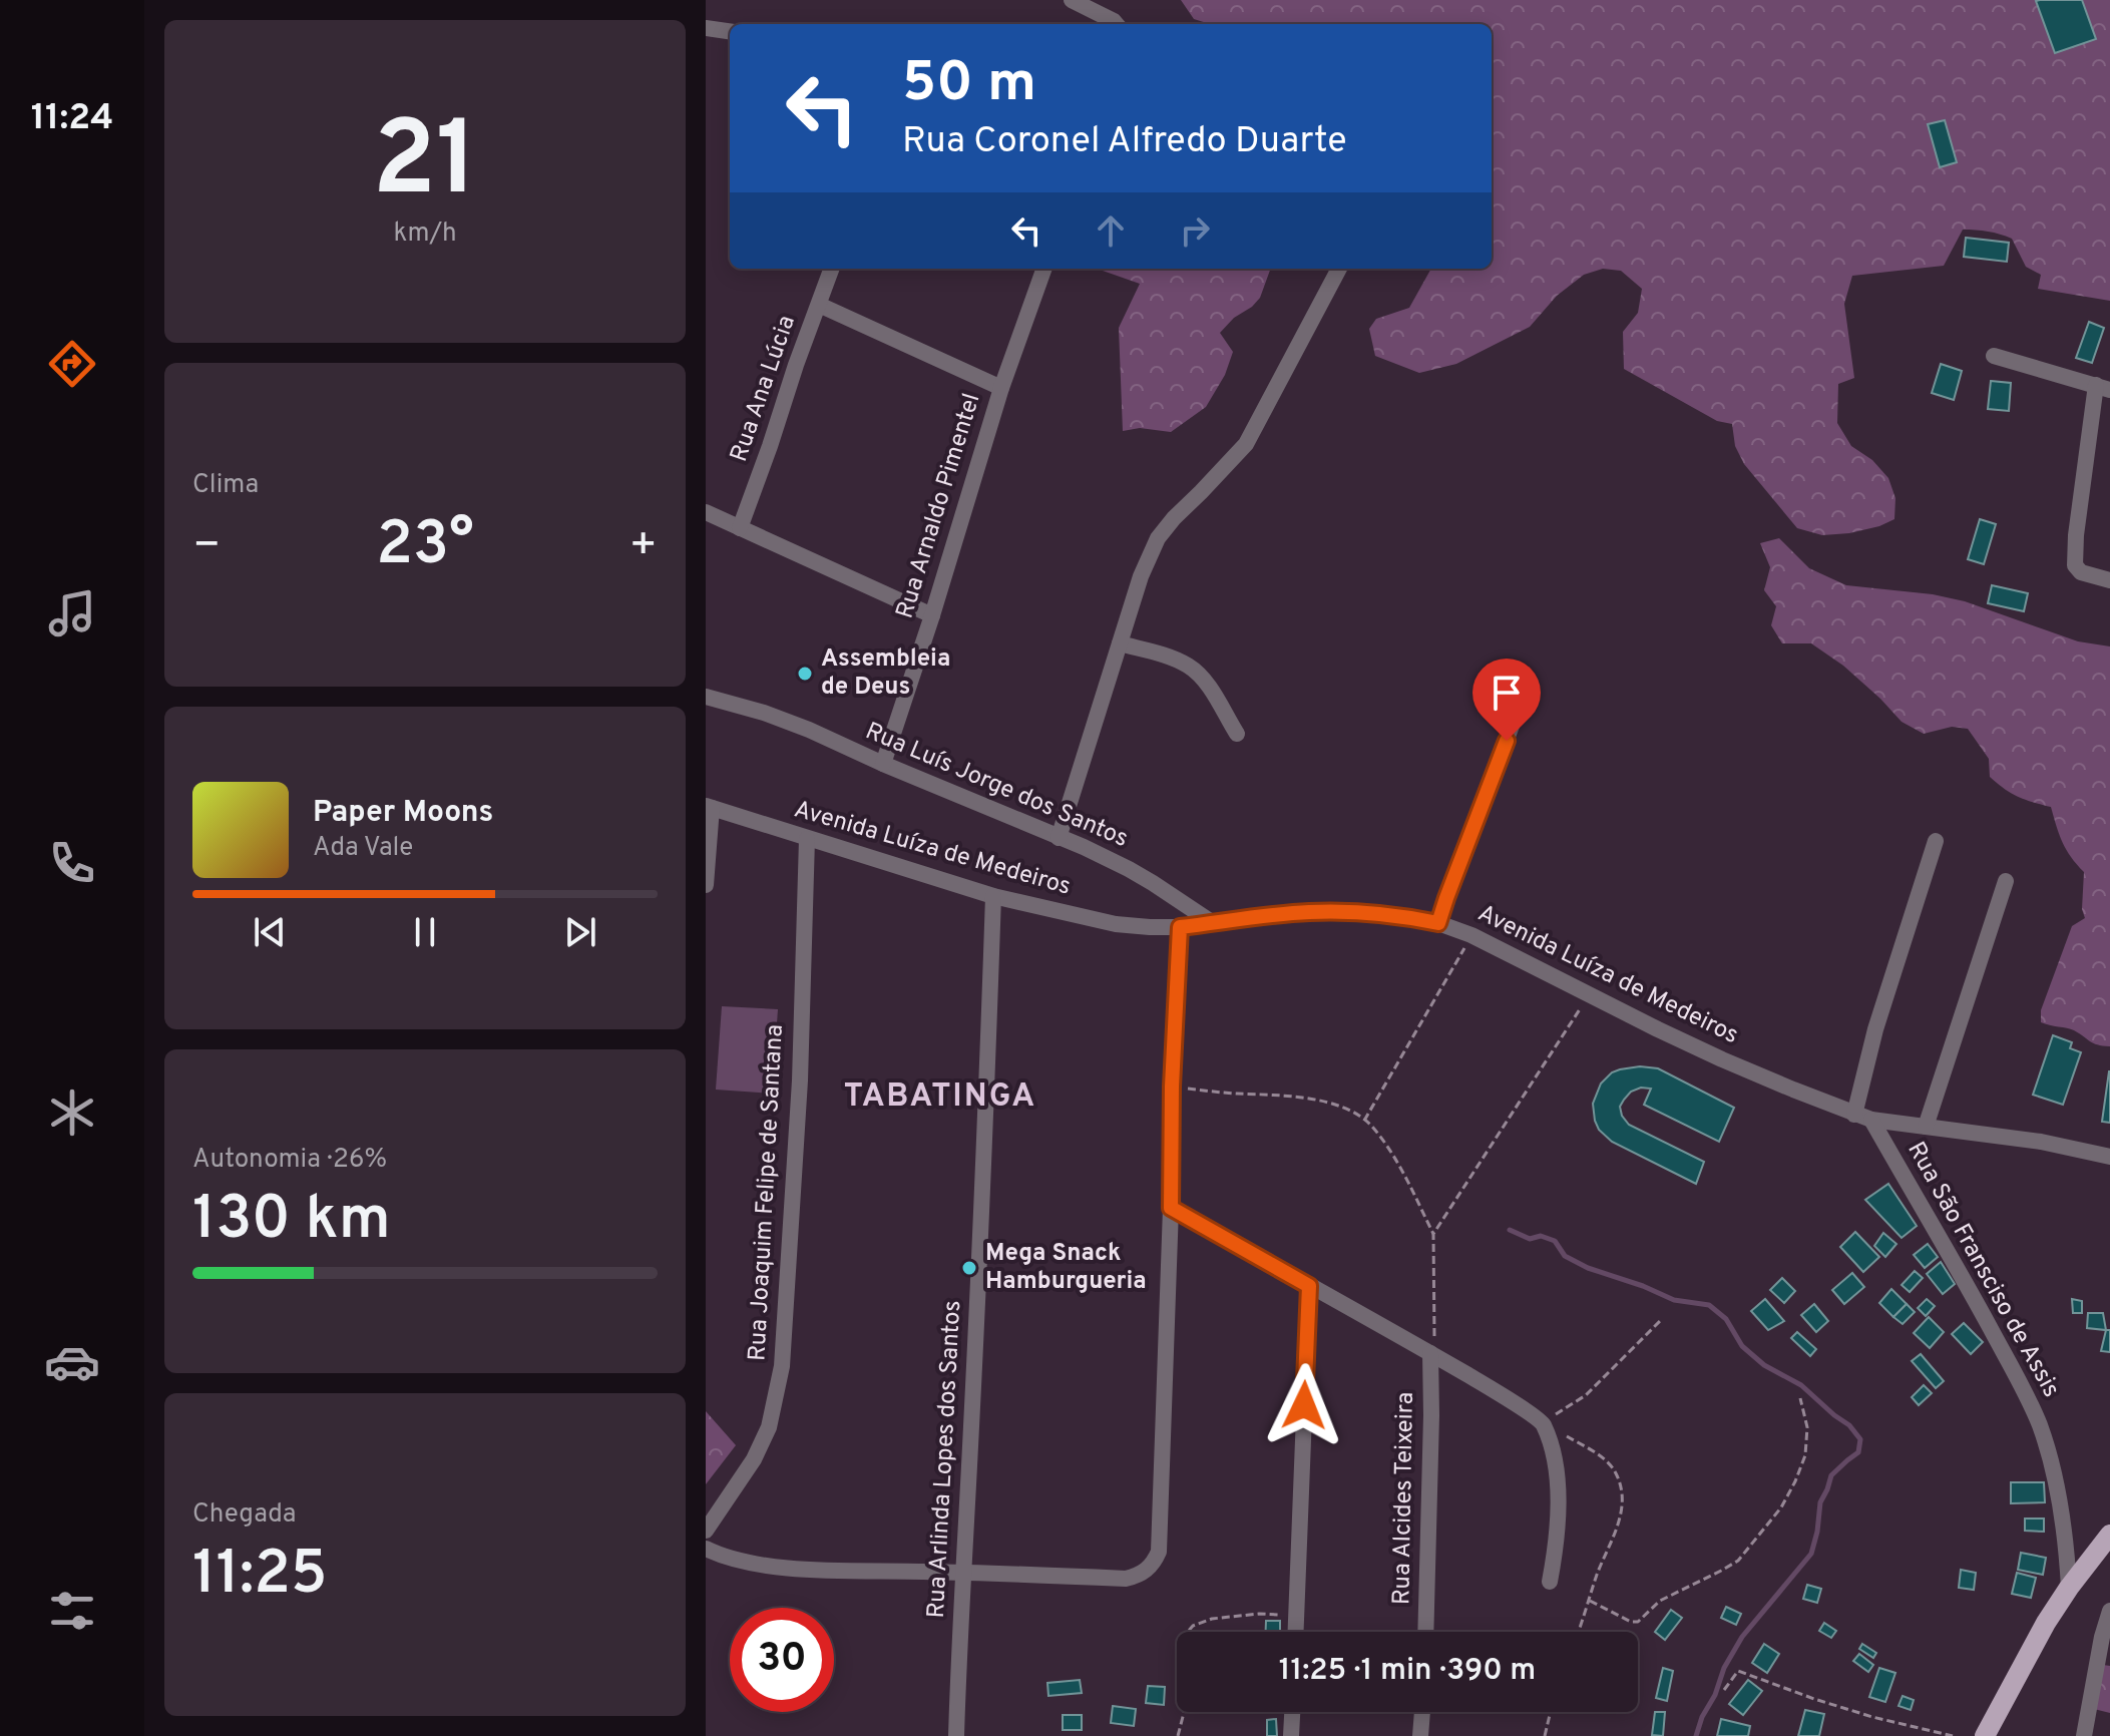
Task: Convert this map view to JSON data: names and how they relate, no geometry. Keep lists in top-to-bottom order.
{
  "streets": {
    "street": [
      "Rua Ana Lúcia",
      "Rua Arnaldo Pimentel",
      "Rua Luís Jorge dos Santos",
      "Avenida Luíza de Medeiros",
      "Rua Joaquim Felipe de Santana",
      "Rua São Fransciso de Assis",
      "Rua Arlinda Lopes dos Santos",
      "Rua Alcides Teixeira"
    ]
  },
  "crossings": [
    ["Rua Arnaldo Pimentel", "Rua Luís Jorge dos Santos"],
    ["Rua Luís Jorge dos Santos", "Avenida Luíza de Medeiros"],
    ["Avenida Luíza de Medeiros", "Rua Joaquim Felipe de Santana"],
    ["Avenida Luíza de Medeiros", "Rua São Fransciso de Assis"],
    ["Avenida Luíza de Medeiros", "Rua Arlinda Lopes dos Santos"]
  ],
  "districts": ["TABATINGA"],
  "places": ["Assembleia de Deus", "Mega Snack Hamburgueria"],
  "page": {
    "tabs": "11:24",
    "tile": [
      ["21", "km/h"],
      "Clima",
      ["Autonomia · 26%", "130 km"],
      ["Chegada", "11:25"]
    ],
    "turn": ["50 m", "Rua Coronel Alfredo Duarte"],
    "heat": ["−", "23°", "+"],
    "song": ["Paper Moons", "Ada Vale"],
    "limit": "30",
    "trip": "11:25 · 1 min · 390 m"
  }
}
